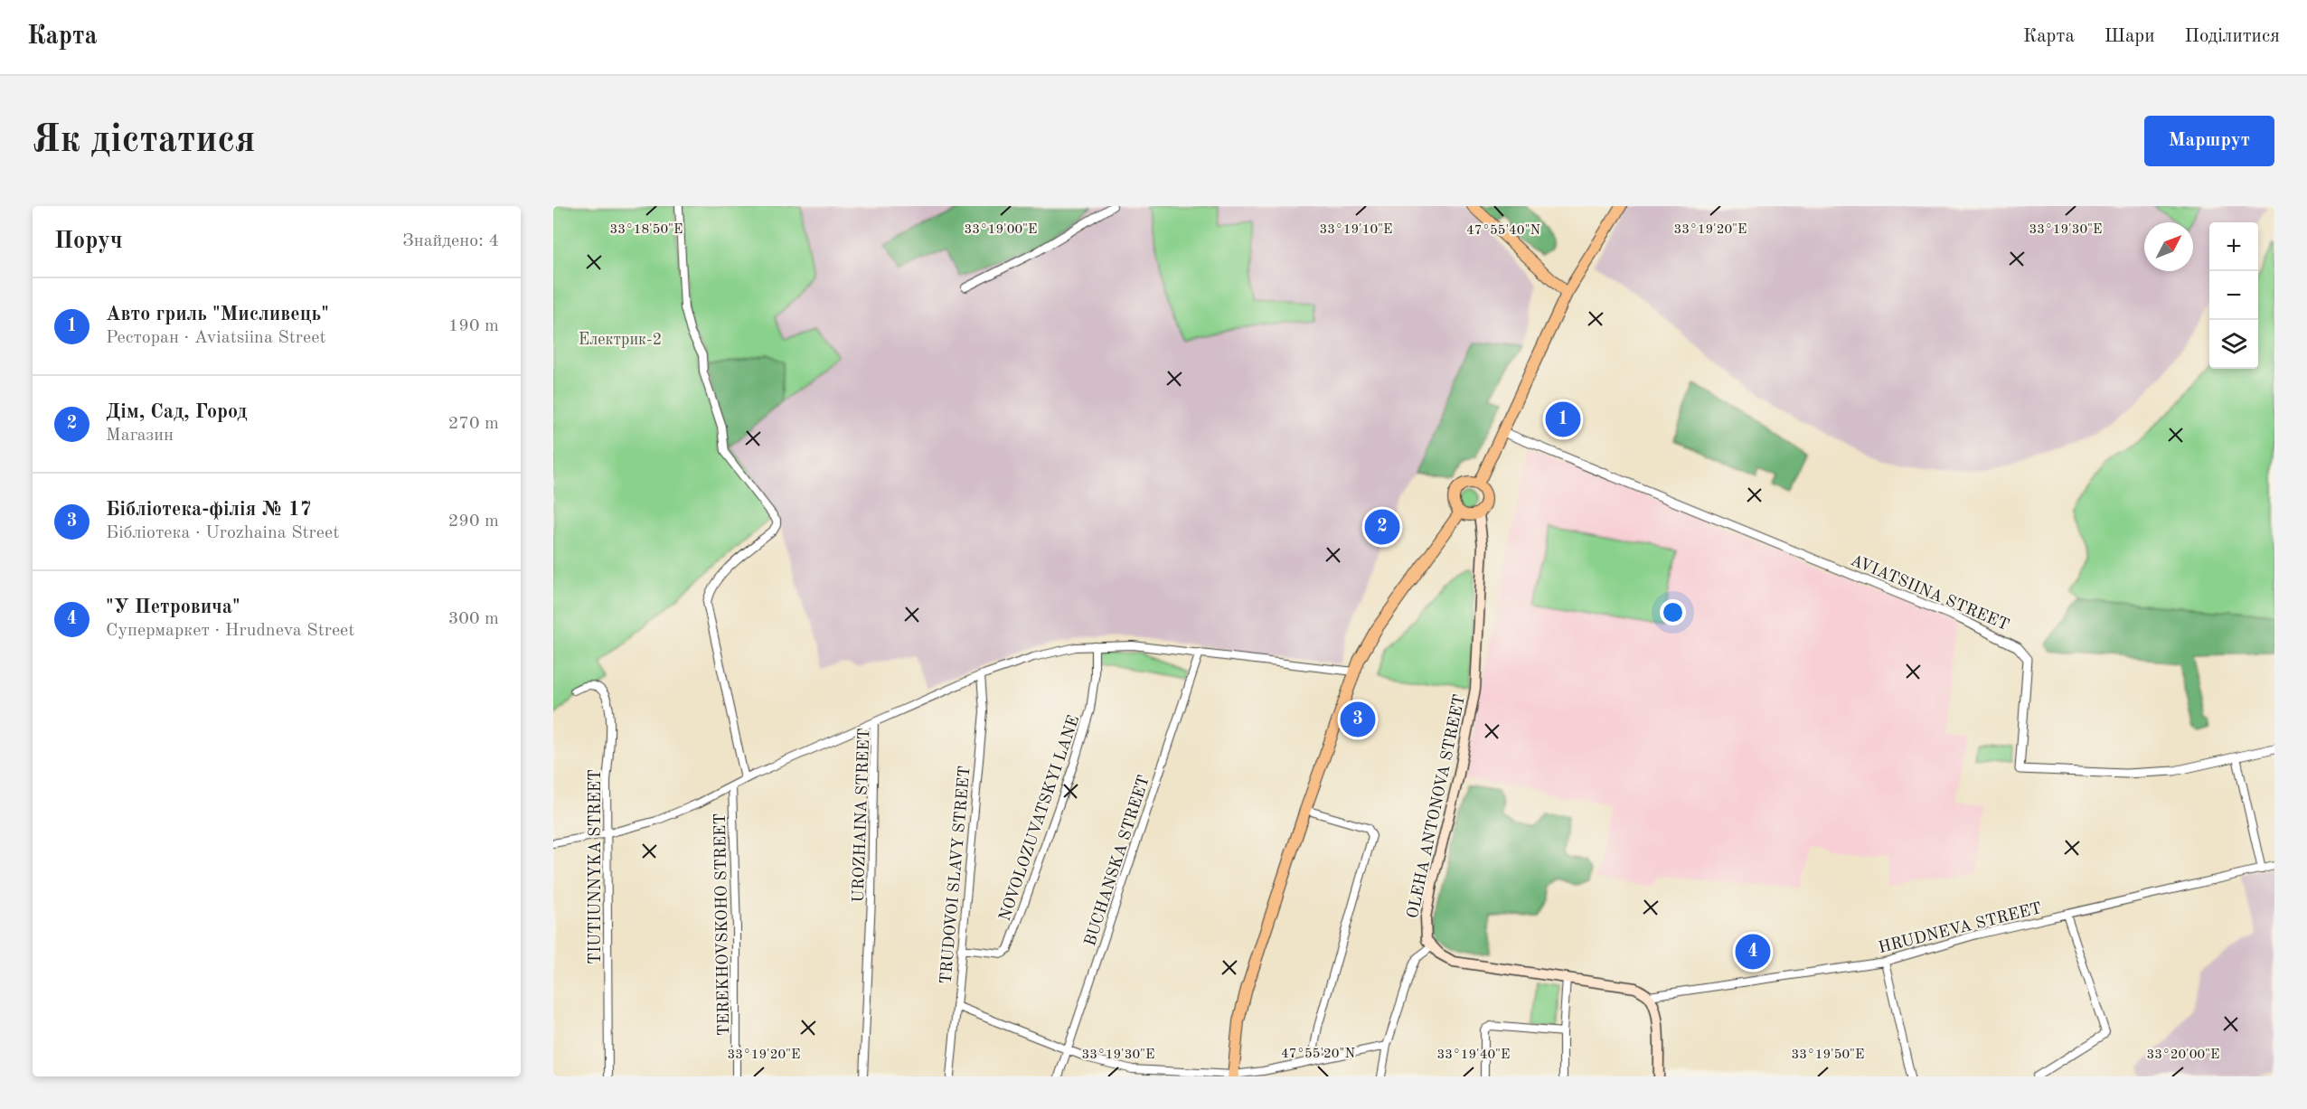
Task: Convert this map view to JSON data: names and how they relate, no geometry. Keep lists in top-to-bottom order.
{
  "streets": {
    "main road": ["OLEHA ANTONOVA STREET"],
    "street": [
      "AVIATSIINA STREET",
      "UROZHAINA STREET",
      "NOVOLOZUVATSKYI LANE",
      "BUCHANSKA STREET",
      "TIUTIUNNYKA STREET",
      "TRUDOVOI SLAVY STREET",
      "TEREKHOVSKOHO STREET",
      "HRUDNEVA STREET"
    ]
  },
  "crossings": [
    ["UROZHAINA STREET", "NOVOLOZUVATSKYI LANE"],
    ["UROZHAINA STREET", "BUCHANSKA STREET"],
    ["UROZHAINA STREET", "TRUDOVOI SLAVY STREET"],
    ["NOVOLOZUVATSKYI LANE", "TRUDOVOI SLAVY STREET"]
  ],
  "parks": ["Електрик-2"],
  "north": "top right",
  "page": {
    "header": "Карта",
    "nav": ["Карта", "Шари", "Поділитися"],
    "buttons": "Маршрут",
    "title": "Як дістатися",
    "heading": ["Поруч", "Знайдено: 4"],
    "map_buttons": ["+", "−"],
    "list": [
      {
        "mark": "1",
        "name": "Авто гриль \"Мисливець\"",
        "note": "Ресторан · Aviatsiina Street",
        "value": "190 m"
      },
      {
        "mark": "2",
        "name": "Дім, Сад, Город",
        "note": "Магазин",
        "value": "270 m"
      },
      {
        "mark": "3",
        "name": "Бібліотека-філія № 17",
        "note": "Бібліотека · Urozhaina Street",
        "value": "290 m"
      },
      {
        "mark": "4",
        "name": "\"У Петровича\"",
        "note": "Супермаркет · Hrudneva Street",
        "value": "300 m"
      }
    ],
    "pins": [
      "1",
      "2",
      "3",
      "4"
    ]
  },
  "coordinates": [
    "33°18'50\"E",
    "33°19'00\"E",
    "33°19'10\"E",
    "33°19'30\"E",
    "33°19'20\"E",
    "47°55'40\"N",
    "47°55'20\"N",
    "33°19'40\"E",
    "33°19'50\"E",
    "33°20'00\"E"
  ]
}
